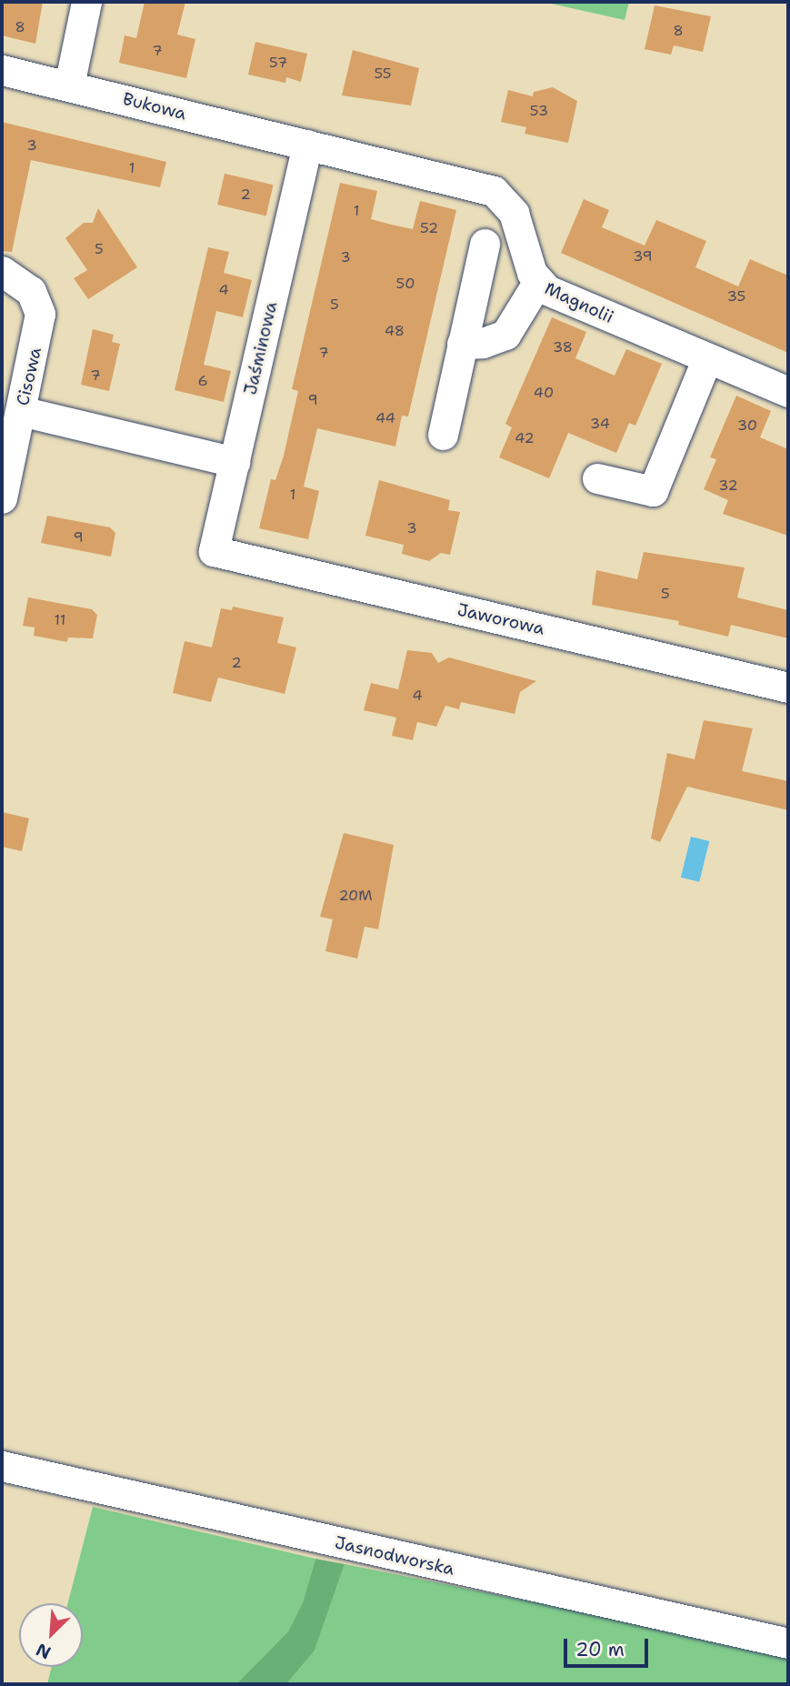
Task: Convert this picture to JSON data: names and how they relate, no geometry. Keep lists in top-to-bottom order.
{
  "streets": {
    "street": [
      "Bukowa",
      "Magnolii",
      "Jaśminowa",
      "Cisowa",
      "Jaworowa",
      "Jasnodworska"
    ]
  },
  "crossings": [
    ["Bukowa", "Magnolii"],
    ["Bukowa", "Jaśminowa"],
    ["Magnolii", "Jaśminowa"],
    ["Jaśminowa", "Jaworowa"]
  ],
  "house_numbers": [
    "8",
    "8",
    "7",
    "57",
    "55",
    "53",
    "3",
    "1",
    "2",
    "1",
    "52",
    "5",
    "39",
    "3",
    "50",
    "4",
    "35",
    "5",
    "48",
    "38",
    "7",
    "7",
    "6",
    "40",
    "9",
    "44",
    "34",
    "30",
    "42",
    "32",
    "1",
    "3",
    "9",
    "5",
    "11",
    "2",
    "4",
    "20M"
  ],
  "scale_bar": "20 m",
  "north": "bottom left"
}
